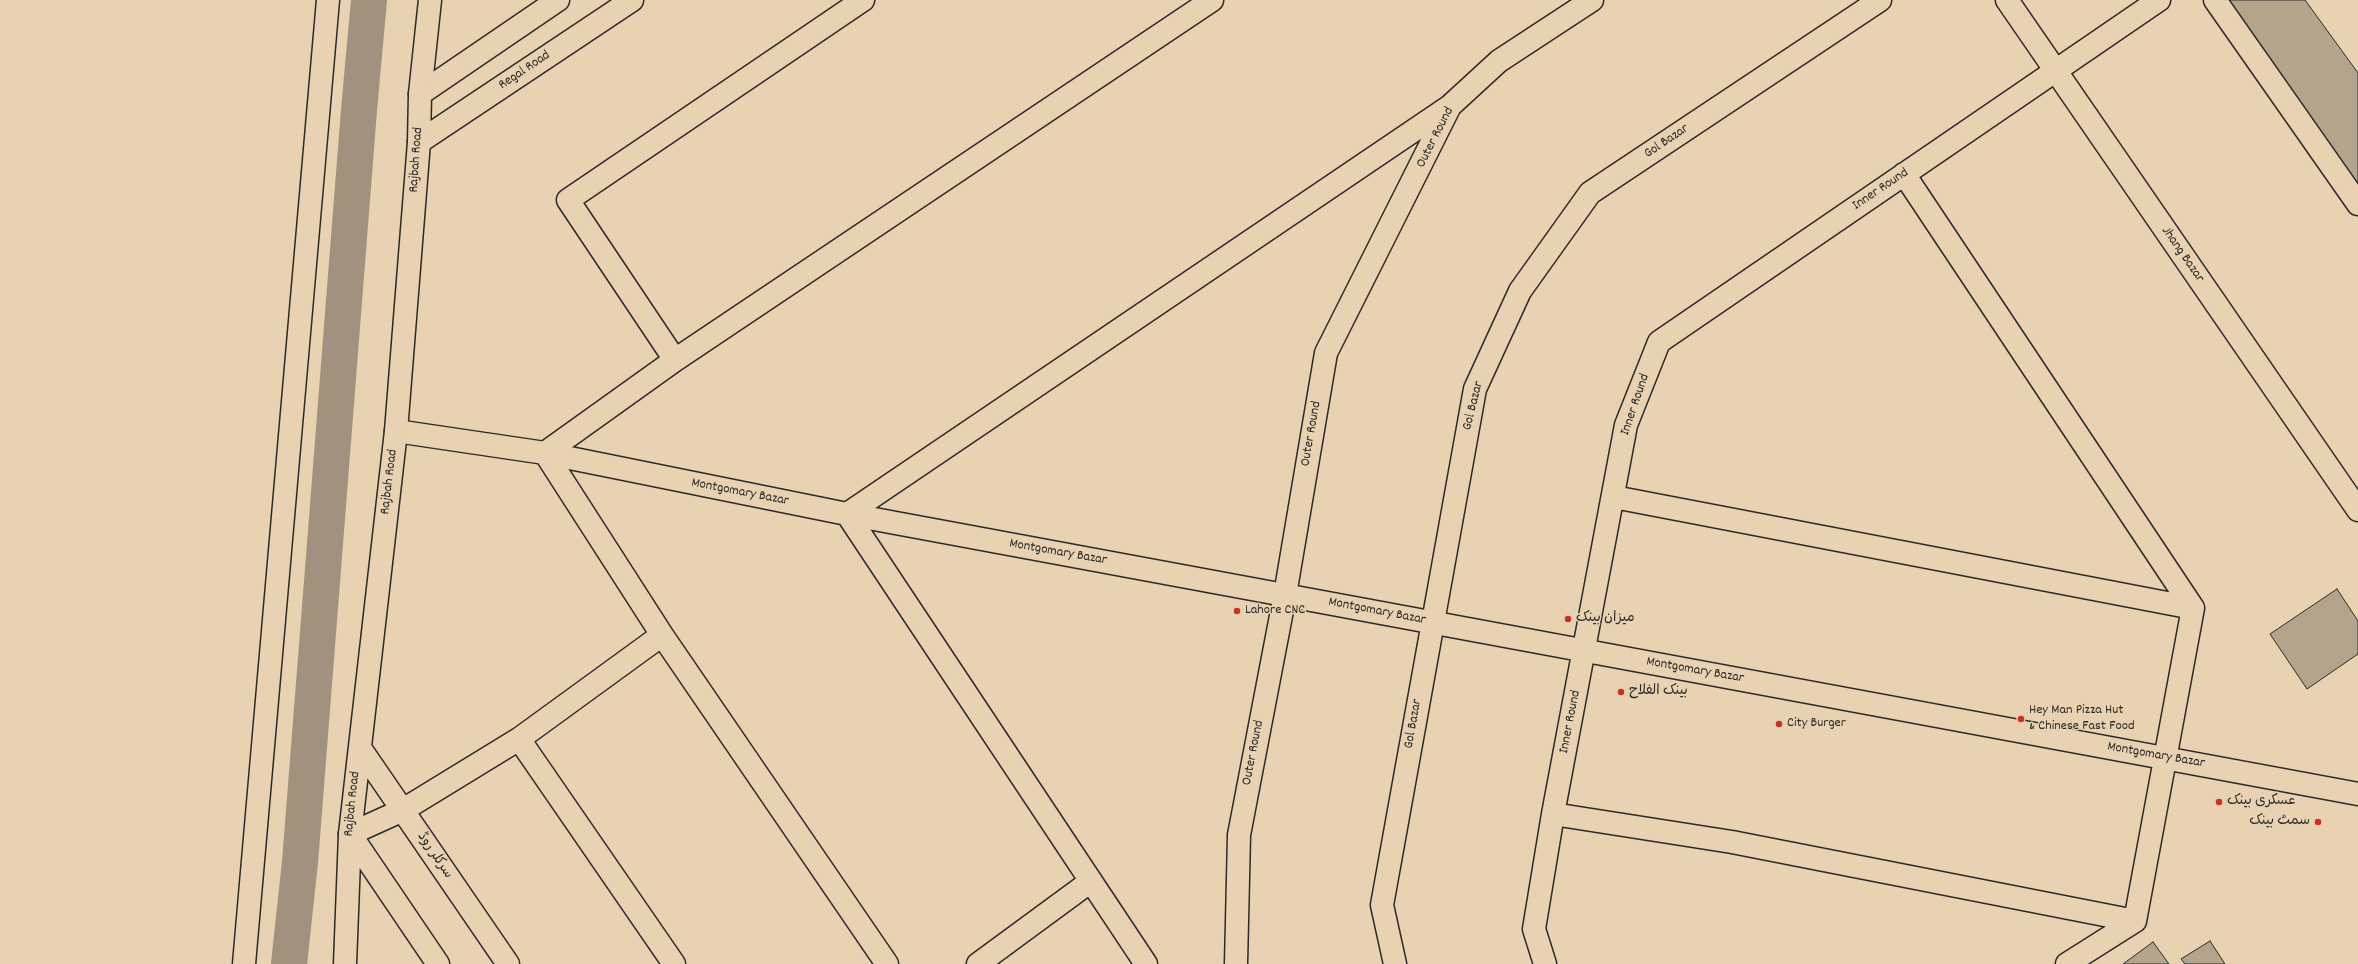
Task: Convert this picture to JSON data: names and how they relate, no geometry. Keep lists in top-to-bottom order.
{
  "streets": {
    "street": [
      "Regal Road",
      "Outer Round",
      "Gol Bazar",
      "Rajbah Road",
      "Inner Round",
      "Jhang Bazar",
      "Montgomary Bazar",
      "سرکلر روڈ"
    ]
  },
  "crossings": [
    ["Regal Road", "Rajbah Road"],
    ["Outer Round", "Montgomary Bazar"],
    ["Gol Bazar", "Montgomary Bazar"],
    ["Rajbah Road", "Montgomary Bazar"],
    ["Rajbah Road", "سرکلر روڈ"],
    ["Inner Round", "Jhang Bazar"],
    ["Inner Round", "Montgomary Bazar"]
  ],
  "places": [
    "Lahore CNC",
    "میزان بینک",
    "بینک الفلاح",
    "Hey Man Pizza Hut & Chinese Fast Food",
    "City Burger",
    "عسکری بینک",
    "سمٹ بینک"
  ]
}
